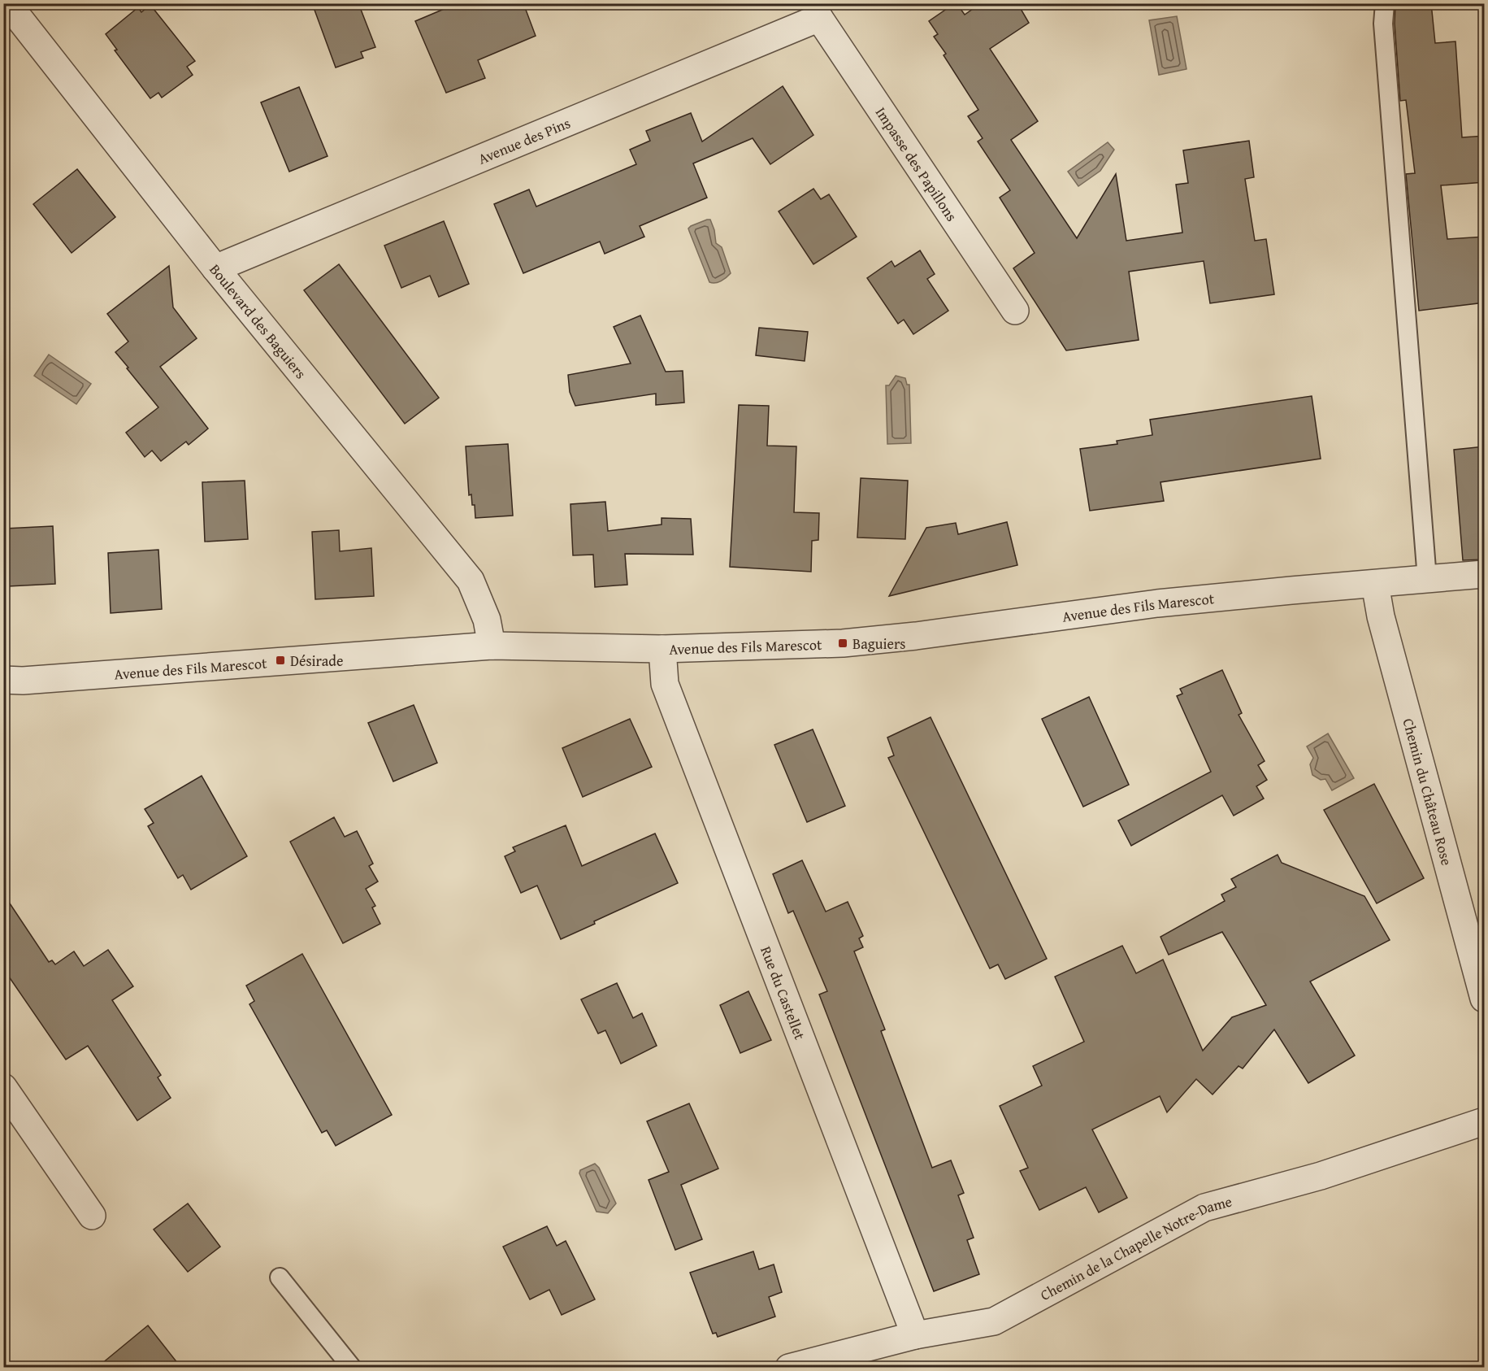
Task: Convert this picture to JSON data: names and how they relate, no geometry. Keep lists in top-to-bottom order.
{
  "streets": {
    "street": [
      "Avenue des Pins",
      "Impasse des Papillons",
      "Boulevard des Baguiers",
      "Avenue des Fils Marescot",
      "Chemin du Château Rose",
      "Rue du Castellet",
      "Chemin de la Chapelle Notre-Dame"
    ]
  },
  "crossings": [
    ["Avenue des Pins", "Impasse des Papillons"],
    ["Avenue des Pins", "Boulevard des Baguiers"],
    ["Boulevard des Baguiers", "Avenue des Fils Marescot"],
    ["Avenue des Fils Marescot", "Chemin du Château Rose"],
    ["Avenue des Fils Marescot", "Rue du Castellet"],
    ["Rue du Castellet", "Chemin de la Chapelle Notre-Dame"]
  ],
  "places": {
    "transit": ["Baguiers", "Désirade"]
  }
}
